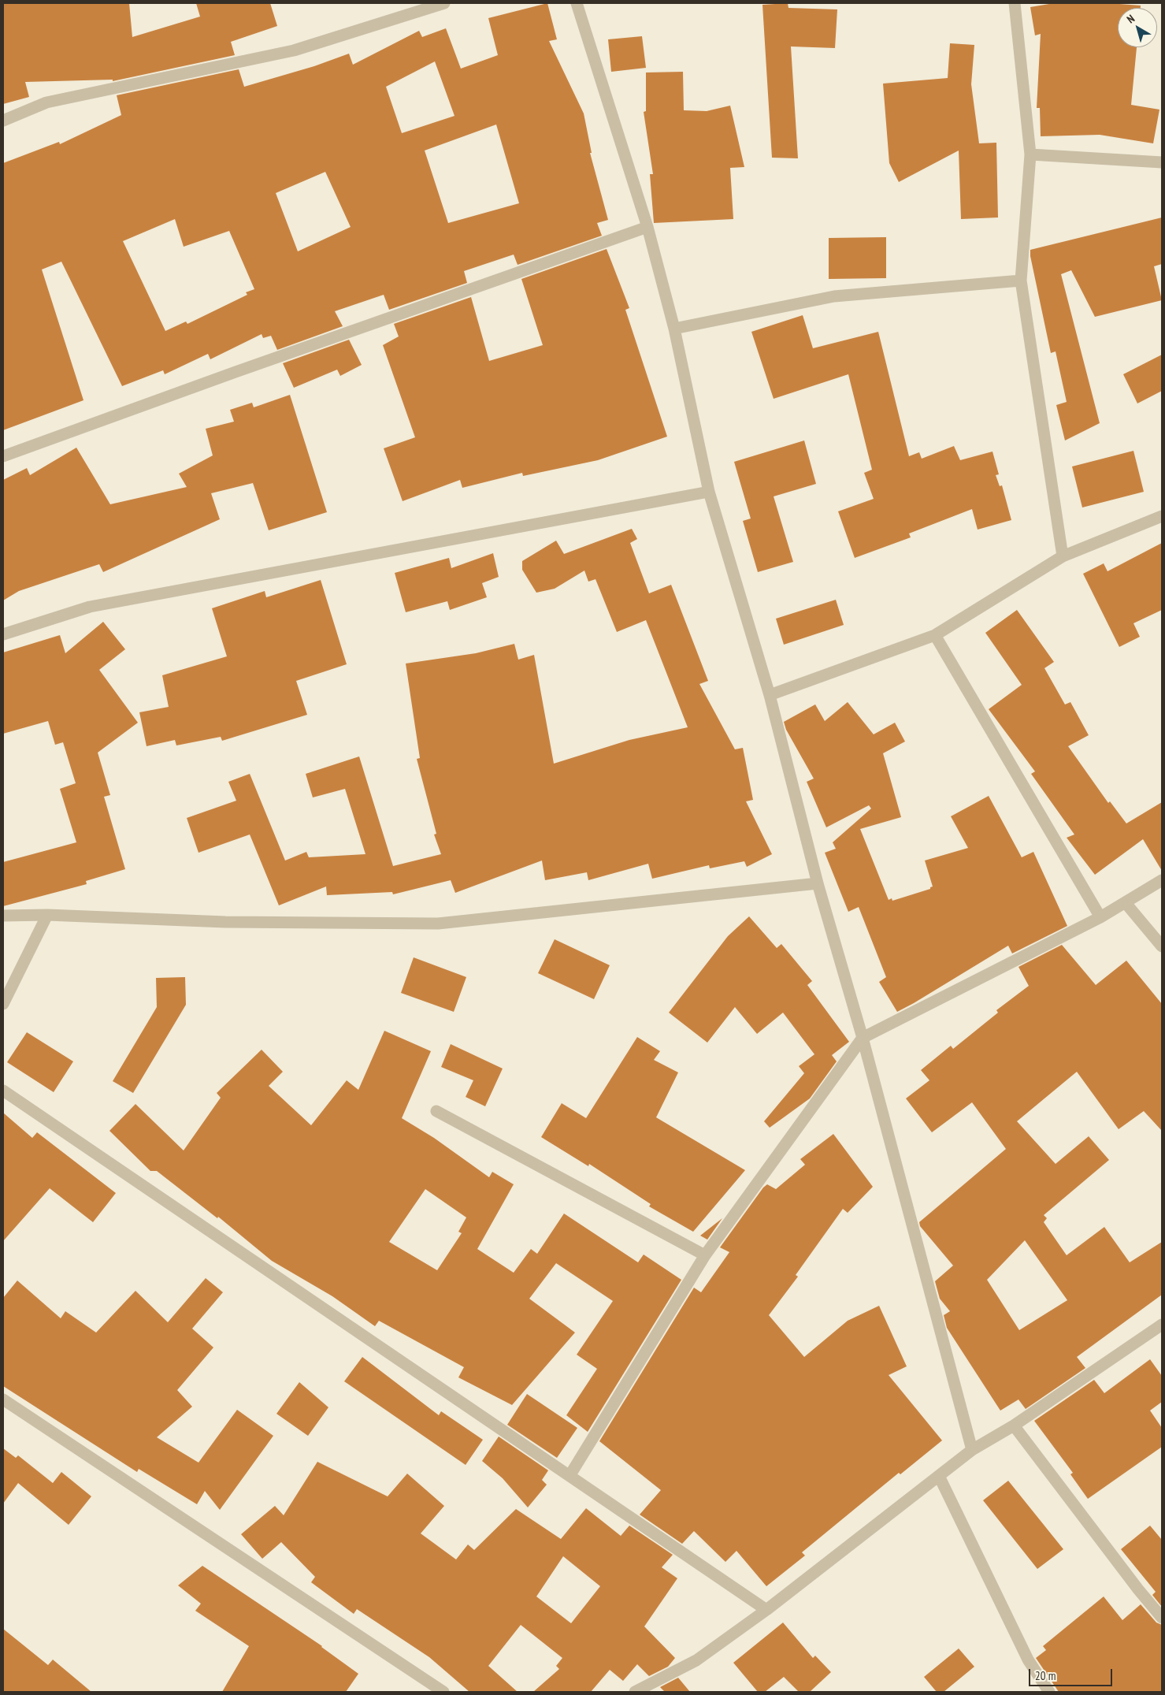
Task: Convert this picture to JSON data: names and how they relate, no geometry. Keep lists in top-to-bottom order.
{
  "scale_bar": "20 m",
  "north": "top left"
}
